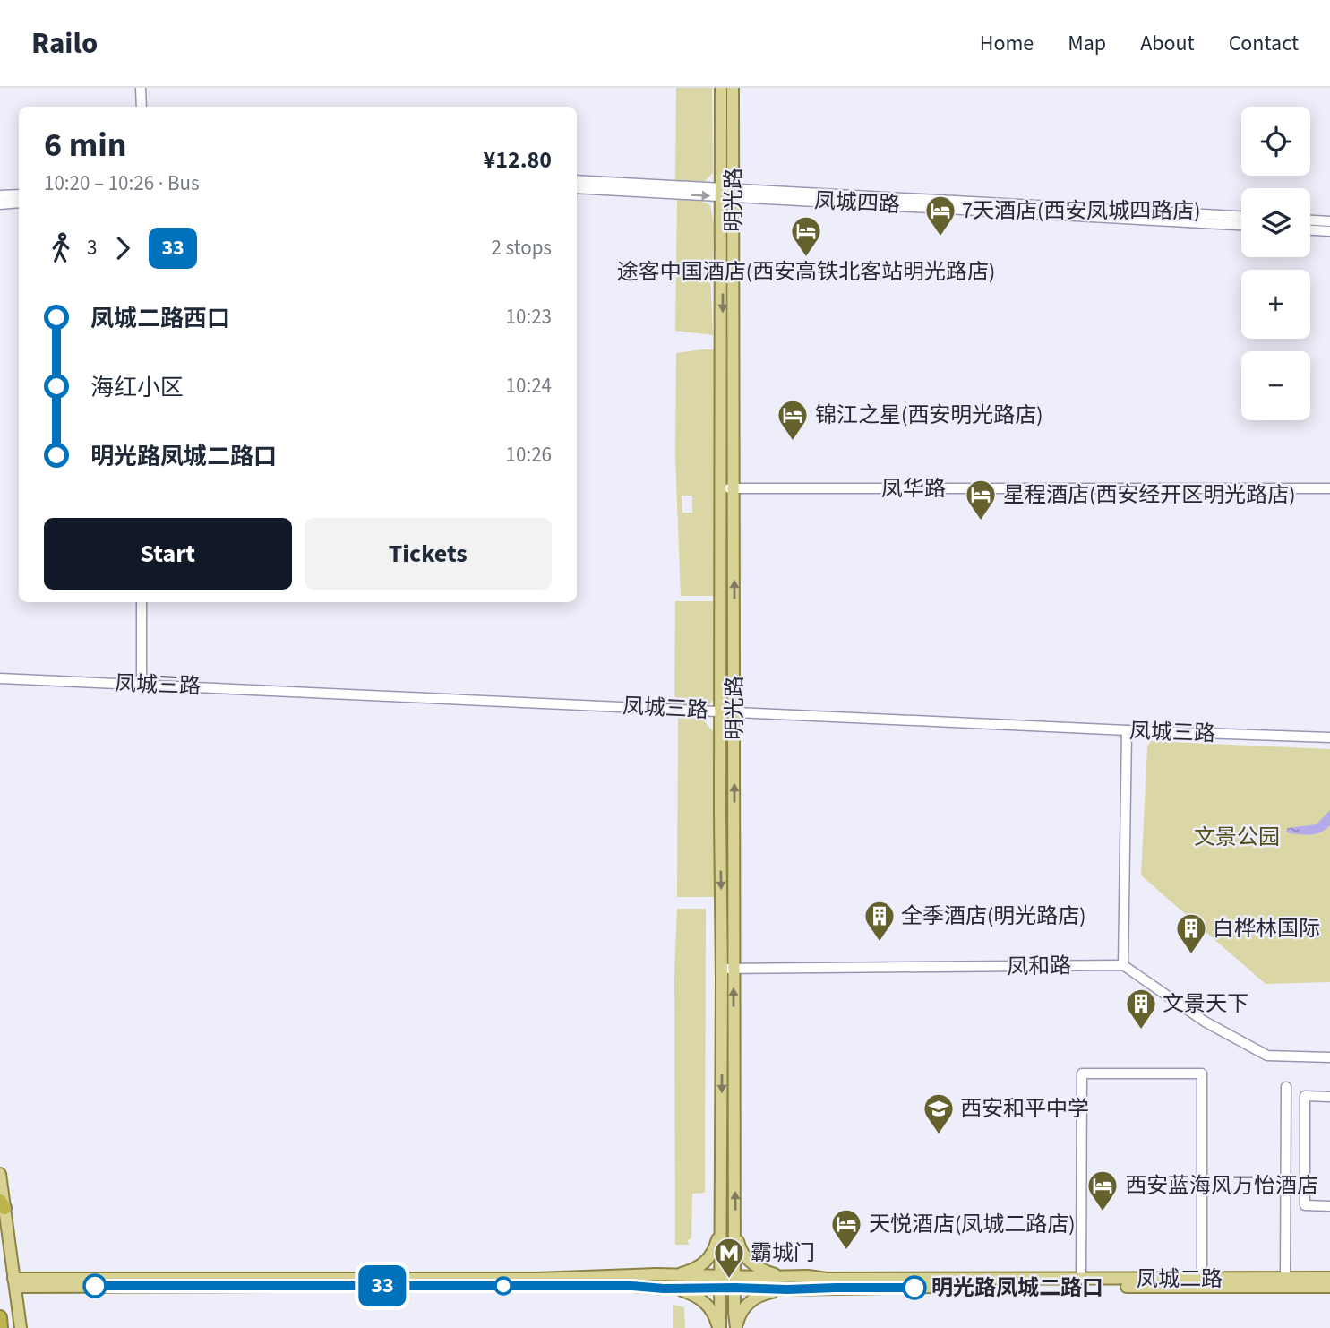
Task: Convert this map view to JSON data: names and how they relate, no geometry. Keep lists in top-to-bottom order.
{
  "streets": {
    "main road": ["明光路", "凤城二路"],
    "street": [
      "凤城四路",
      "凤华路",
      "凤城三路",
      "凤和路"
    ]
  },
  "crossings": [
    ["明光路", "凤城四路"],
    ["明光路", "凤华路"],
    ["明光路", "凤城三路"],
    ["明光路", "凤和路"],
    ["明光路", "凤城二路"]
  ],
  "parks": ["文景公园"],
  "places": {
    "hotel": [
      "7天酒店(西安凤城四路店)",
      "途客中国酒店(西安高铁北客站明光路店)",
      "锦江之星(西安明光路店)",
      "星程酒店(西安经开区明光路店)",
      "西安蓝海风万怡酒店",
      "天悦酒店(凤城二路店)"
    ],
    "building": ["全季酒店(明光路店)", "白桦林国际", "文景天下"],
    "school or university": ["西安和平中学"],
    "metro station": ["霸城门"],
    "other": ["明光路凤城二路口"]
  },
  "lines": ["bus line 33"],
  "page": {
    "header": "Railo",
    "nav": [
      "Home",
      "Map",
      "About",
      "Contact"
    ],
    "on_map": "33",
    "map_buttons": ["+", "−"],
    "heading": ["6 min", "10:20 – 10:26 · Bus", "¥12.80"],
    "legs": ["3", "33", "2 stops"],
    "list": [
      {
        "name": "凤城二路西口",
        "value": "10:23"
      },
      {
        "name": "海红小区",
        "value": "10:24"
      },
      {
        "name": "明光路凤城二路口",
        "value": "10:26"
      }
    ],
    "buttons": ["Start", "Tickets"]
  }
}
